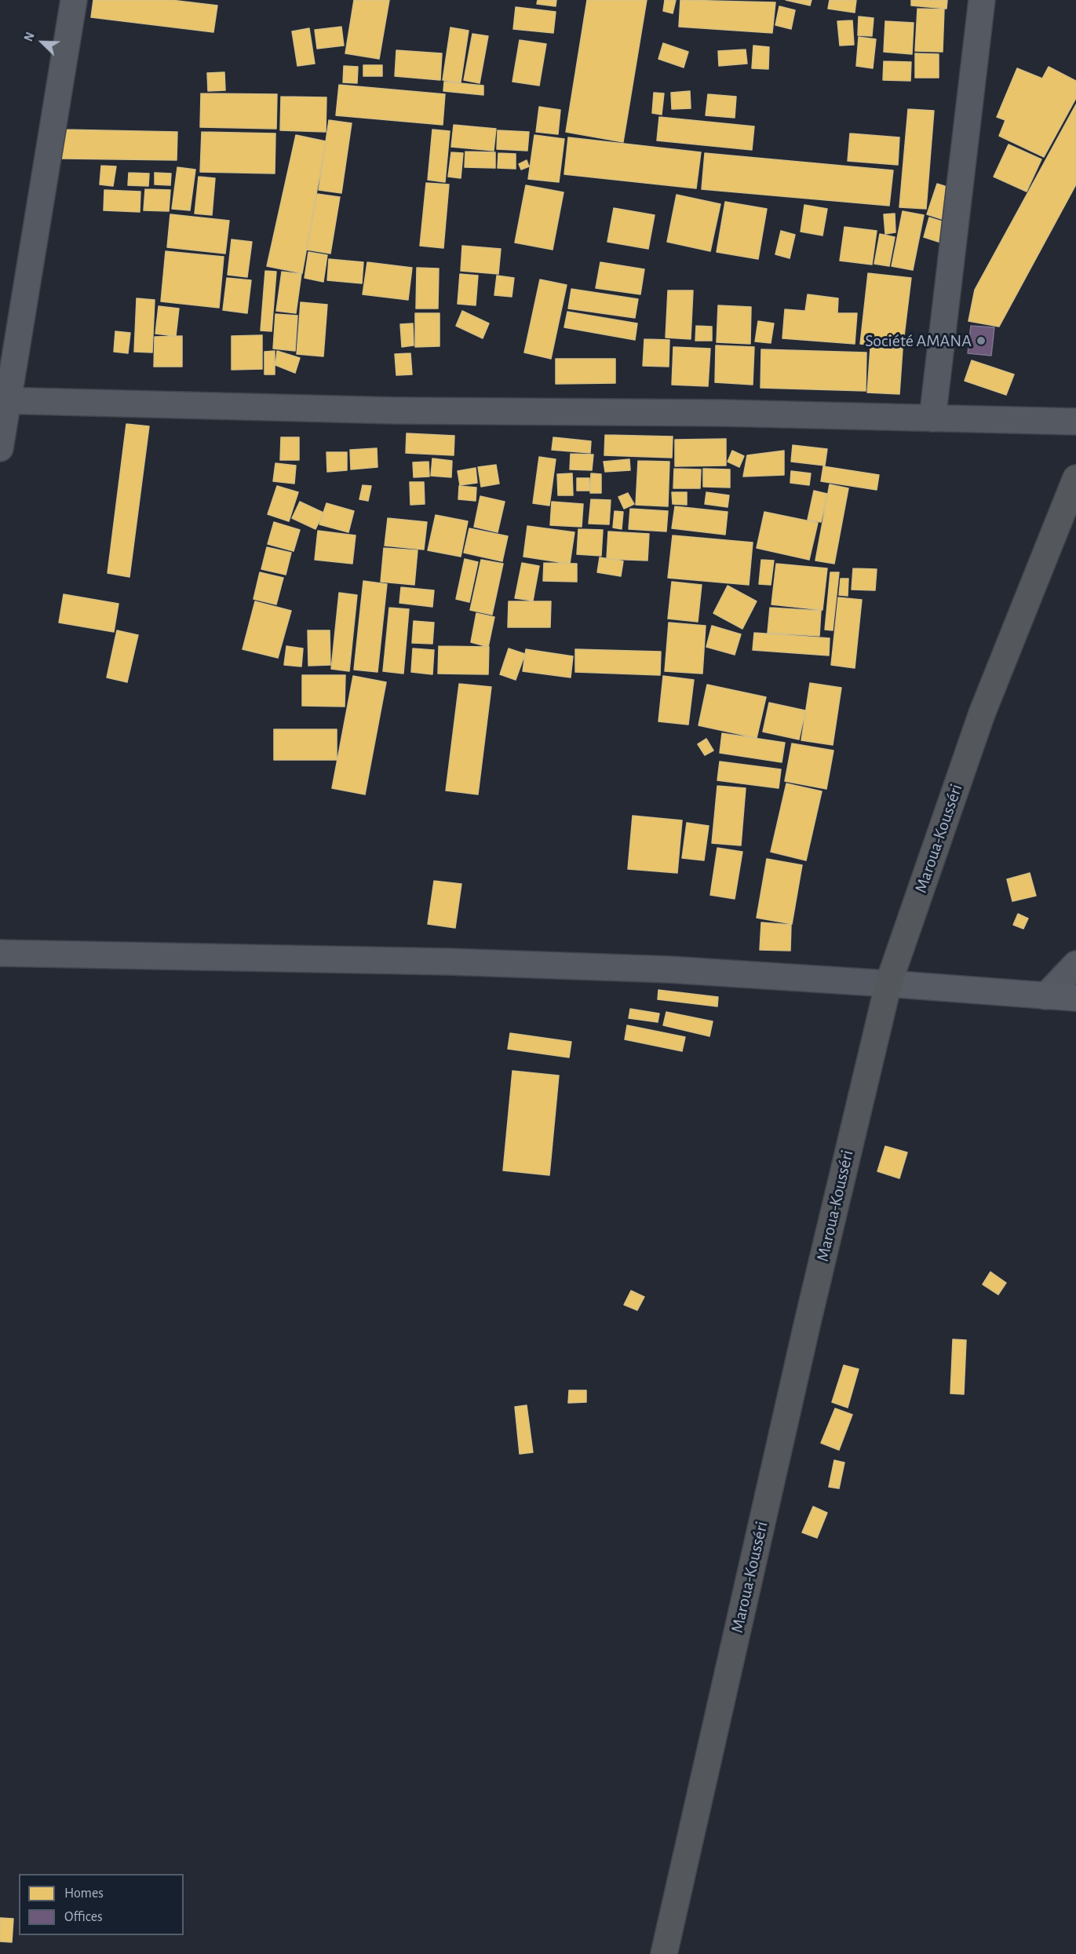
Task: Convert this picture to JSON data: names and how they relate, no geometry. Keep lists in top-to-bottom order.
{
  "streets": {
    "highway": ["Maroua-Kousséri"]
  },
  "places": ["Société AMANA"],
  "legend": ["Homes", "Offices"],
  "north": "top left"
}
